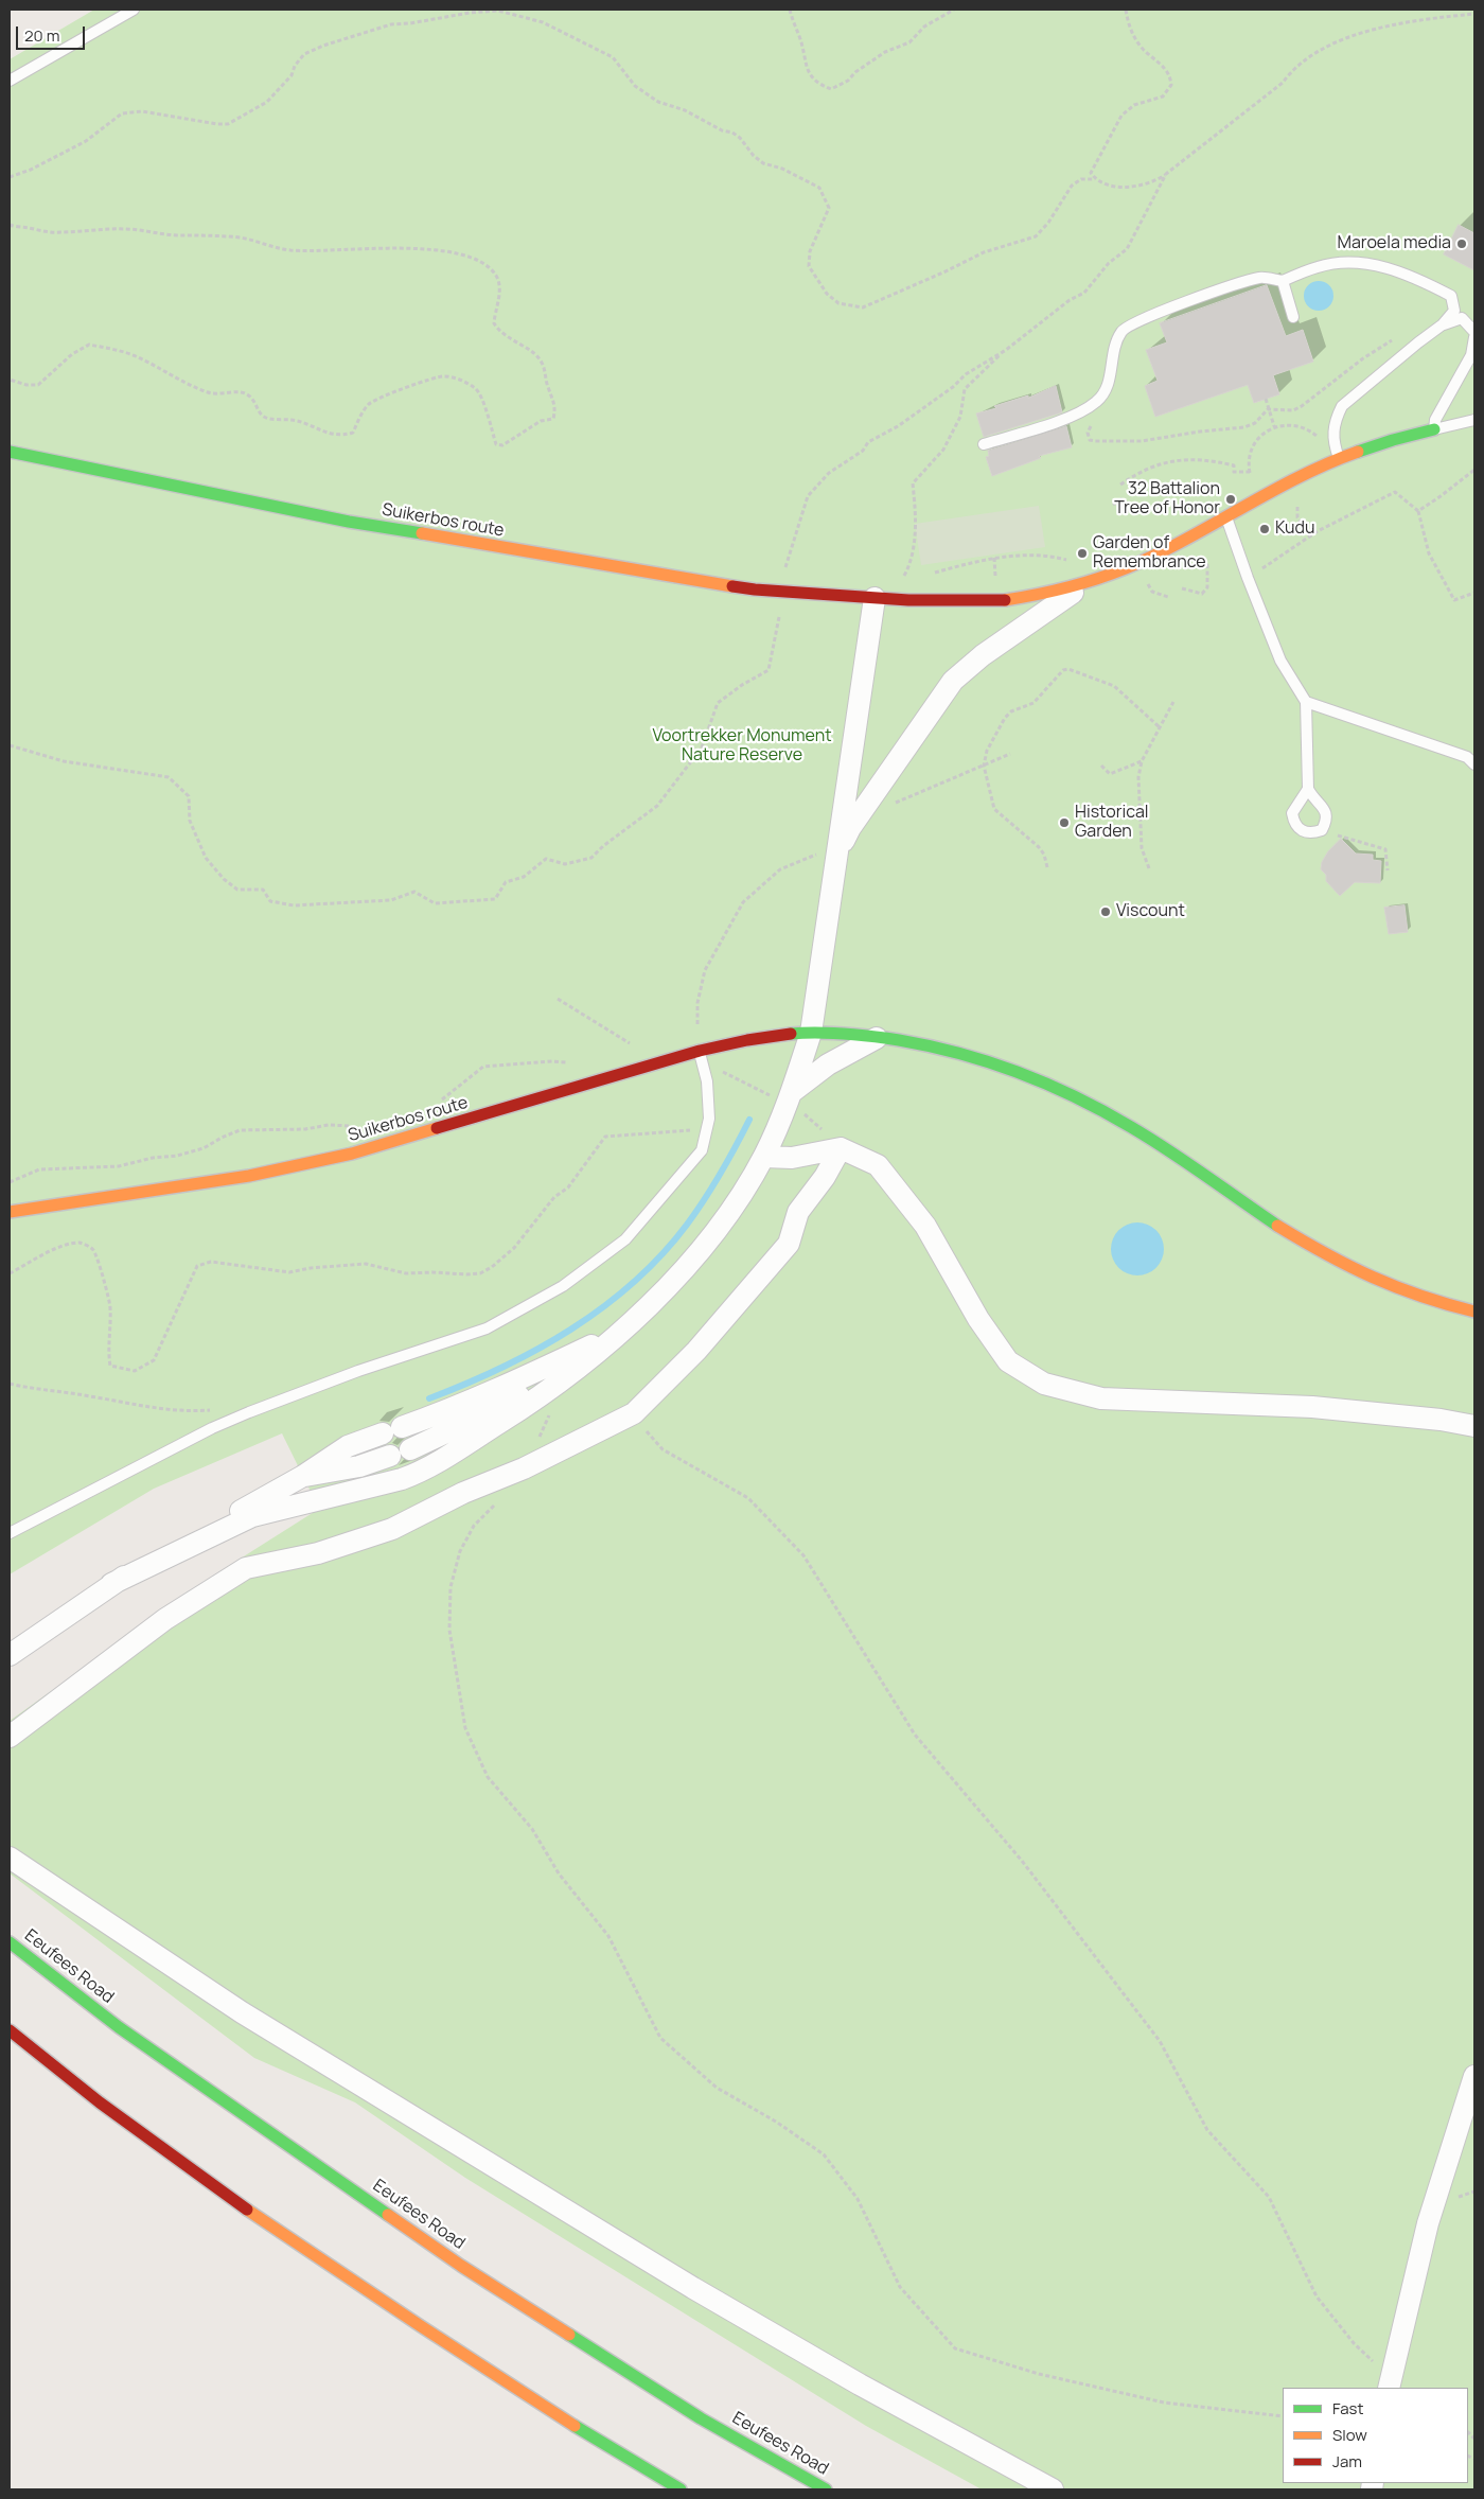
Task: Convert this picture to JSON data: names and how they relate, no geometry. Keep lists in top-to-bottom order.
{
  "streets": {
    "street": ["Suikerbos route", "Eeufees Road"]
  },
  "parks": ["Voortrekker Monument Nature Reserve"],
  "places": [
    "Maroela media",
    "32 Battalion Tree of Honor",
    "Kudu",
    "Garden of Remembrance",
    "Historical Garden",
    "Viscount"
  ],
  "legend": ["Fast", "Slow", "Jam"],
  "scale_bar": "20 m"
}
